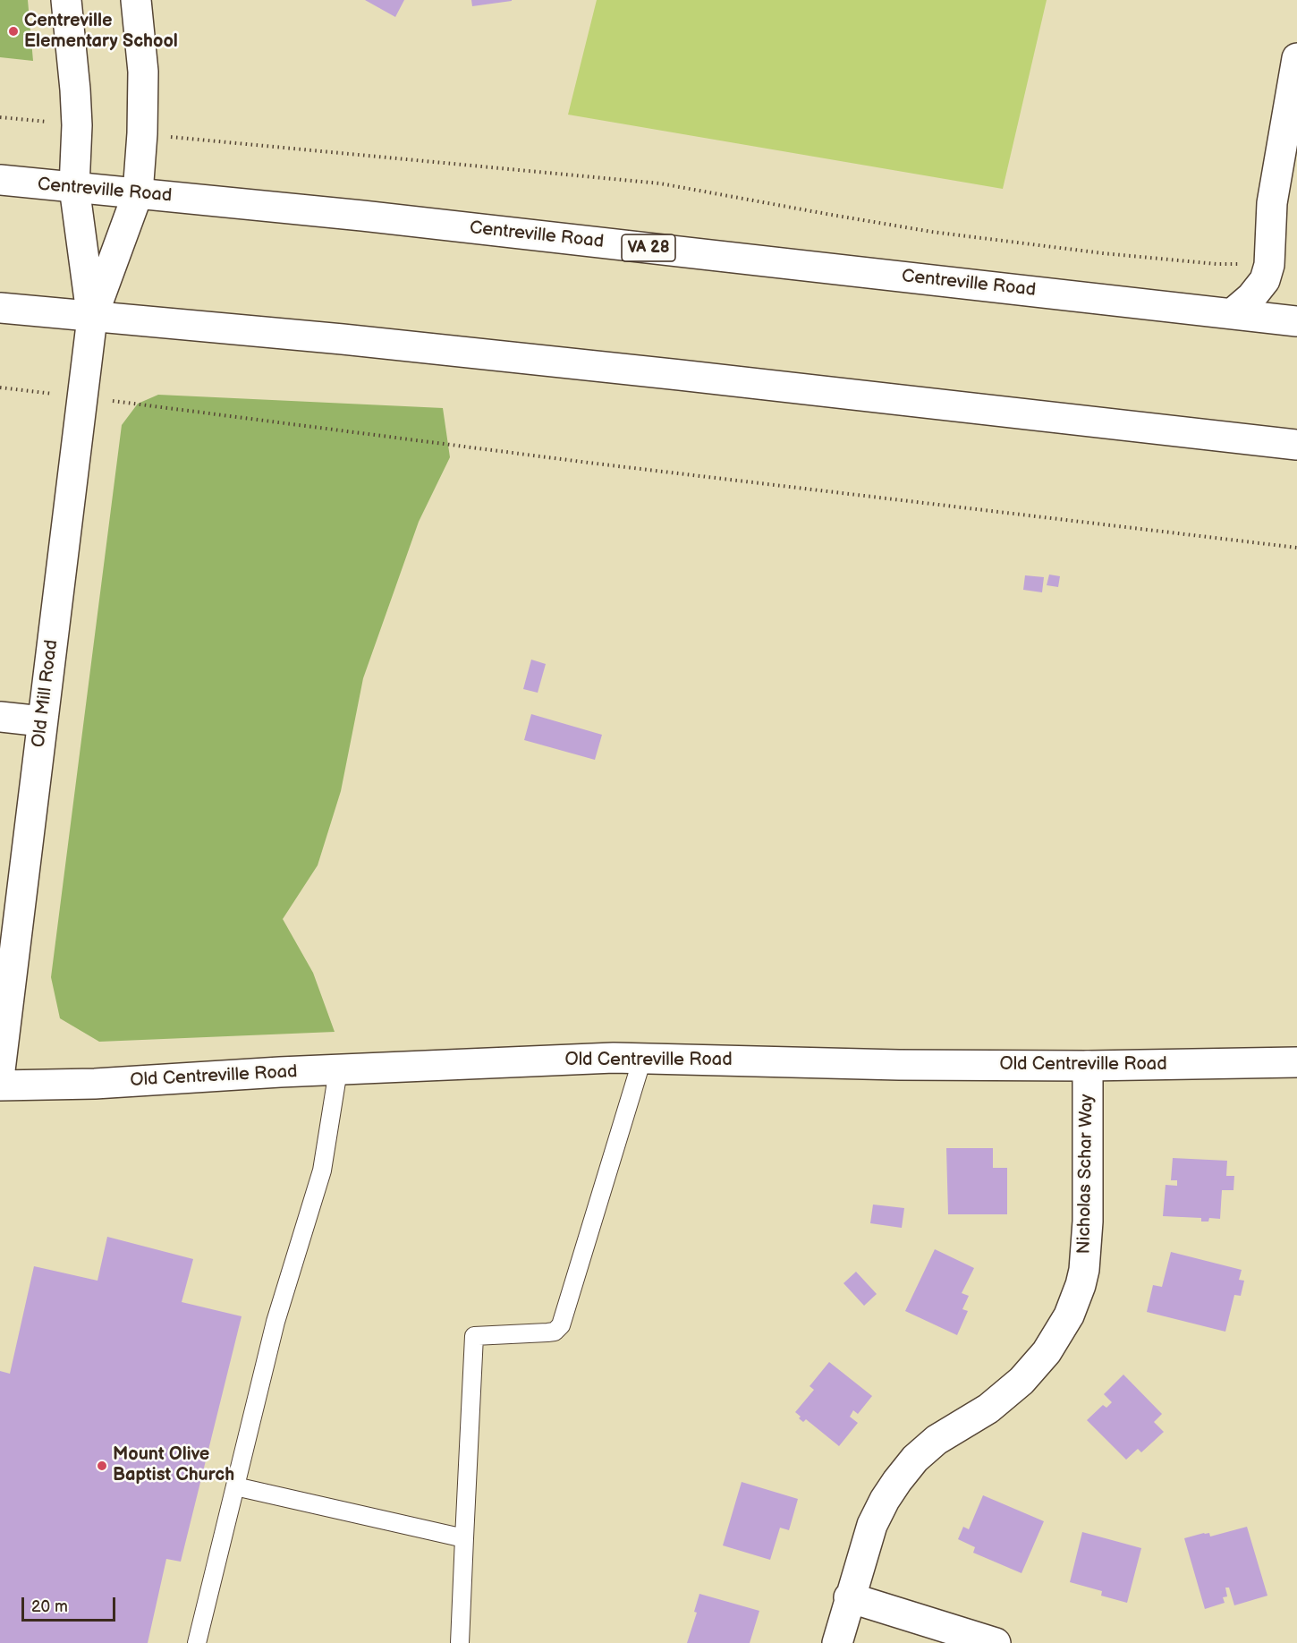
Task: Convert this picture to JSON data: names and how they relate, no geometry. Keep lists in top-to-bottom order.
{
  "streets": {
    "main road": [
      "Centreville Road",
      "VA 28",
      "Old Mill Road",
      "Old Centreville Road",
      "Nicholas Schar Way"
    ]
  },
  "crossings": [
    ["Old Centreville Road", "Nicholas Schar Way"]
  ],
  "places": ["Centreville Elementary School", "Mount Olive Baptist Church"],
  "scale_bar": "20 m"
}
